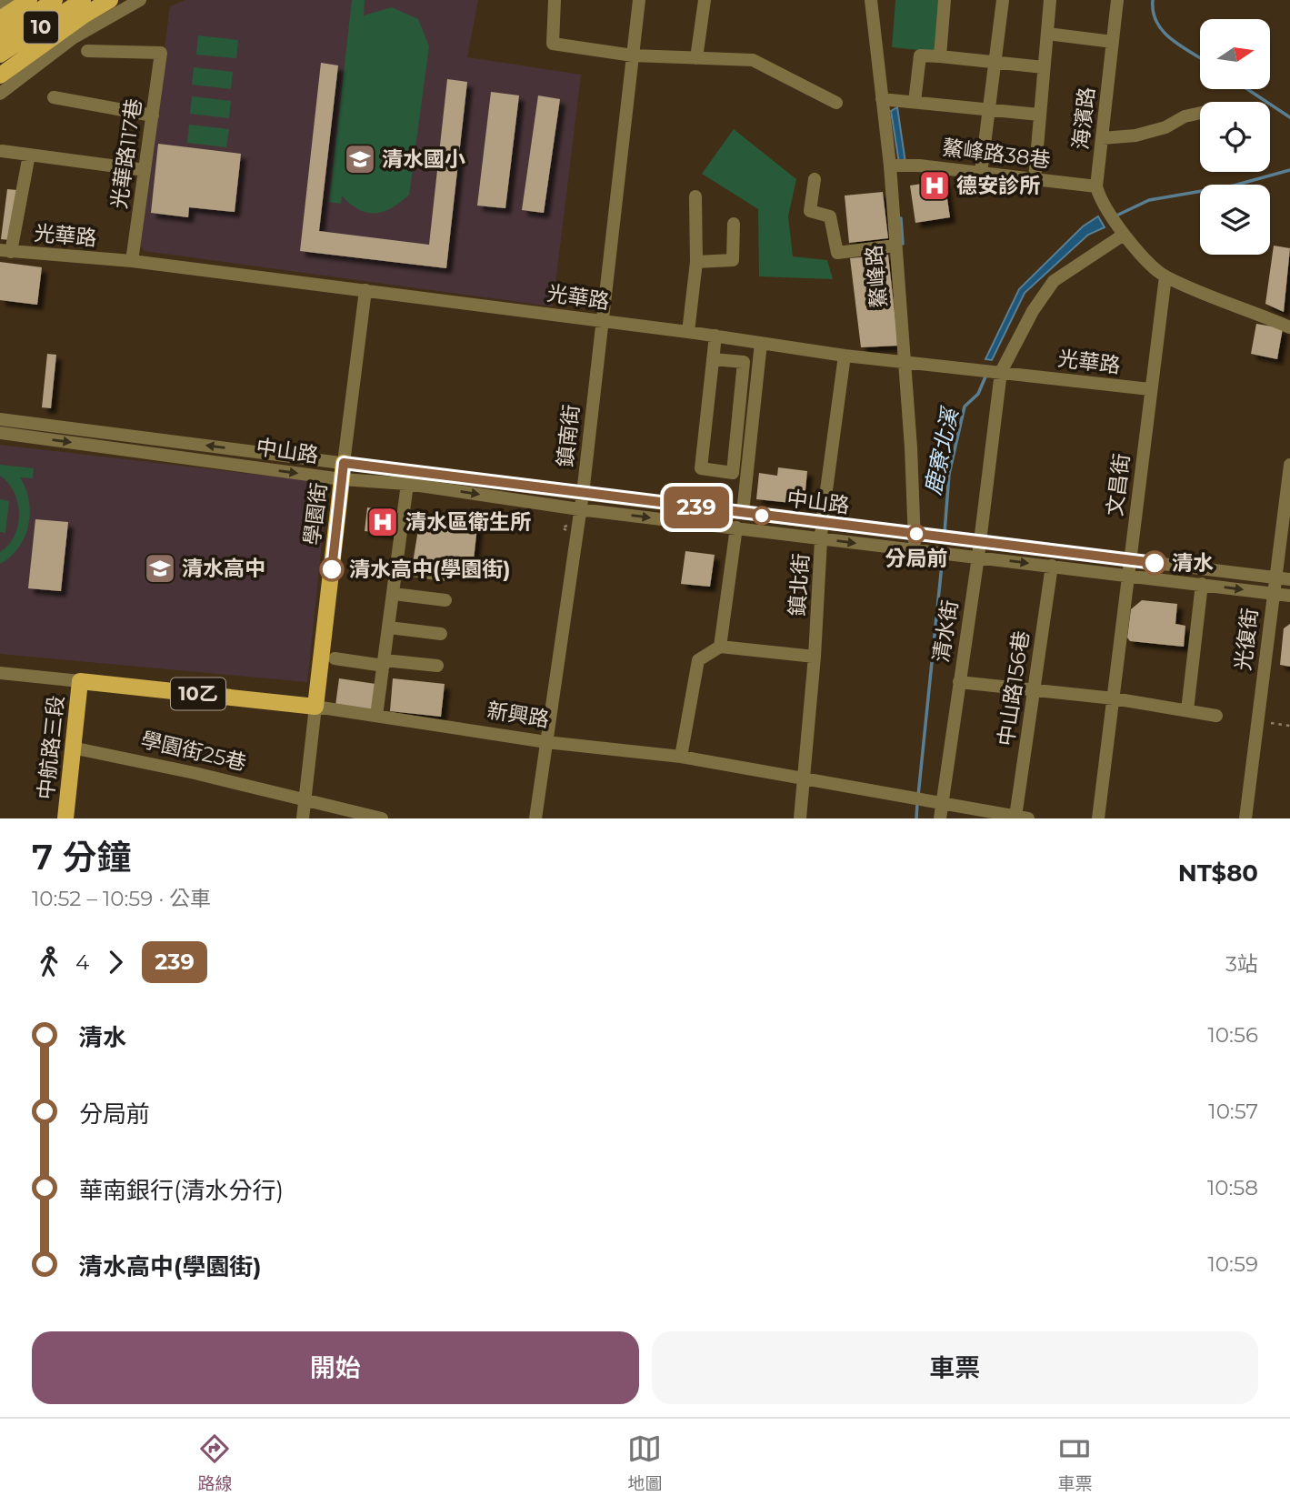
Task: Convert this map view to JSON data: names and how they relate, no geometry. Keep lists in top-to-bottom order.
{
  "streets": {
    "main road": [
      "10",
      "學園街",
      "10乙",
      "新興路",
      "中航路三段"
    ],
    "street": [
      "海濱路",
      "光華路117巷",
      "鰲峰路38巷",
      "光華路",
      "鰲峰路",
      "鎮南街",
      "中山路",
      "文昌街",
      "鎮北街",
      "清水街",
      "光復街",
      "中山路156巷",
      "學園街25巷"
    ]
  },
  "crossings": [
    ["海濱路", "鰲峰路38巷"],
    ["光華路117巷", "光華路"],
    ["鰲峰路38巷", "鰲峰路"],
    ["光華路", "鰲峰路"],
    ["光華路", "鎮南街"],
    ["光華路", "文昌街"],
    ["光華路", "學園街"],
    ["光華路", "鎮北街"],
    ["光華路", "清水街"],
    ["鰲峰路", "中山路"],
    ["鎮南街", "中山路"],
    ["鎮南街", "新興路"],
    ["中山路", "文昌街"],
    ["中山路", "學園街"],
    ["中山路", "鎮北街"],
    ["中山路", "清水街"],
    ["中山路", "光復街"],
    ["中山路", "中山路156巷"],
    ["學園街", "新興路"],
    ["學園街", "學園街25巷"],
    ["鎮北街", "新興路"],
    ["清水街", "新興路"],
    ["中山路156巷", "新興路"],
    ["新興路", "中航路三段"],
    ["中航路三段", "學園街25巷"]
  ],
  "water": ["鹿寮北溪"],
  "places": {
    "school or university": ["清水國小", "清水高中"],
    "hospital": ["德安診所", "清水區衛生所"],
    "other": ["分局前", "清水", "清水高中(學園街)"]
  },
  "lines": ["bus line 239"],
  "north": "right",
  "page": {
    "on_map": "239",
    "heading": ["7 分鐘", "10:52 – 10:59 · 公車", "NT$80"],
    "legs": ["4", "239", "3站"],
    "list": [
      {
        "name": "清水",
        "value": "10:56"
      },
      {
        "name": "分局前",
        "value": "10:57"
      },
      {
        "name": "華南銀行(清水分行)",
        "value": "10:58"
      },
      {
        "name": "清水高中(學園街)",
        "value": "10:59"
      }
    ],
    "buttons": ["開始", "車票"],
    "tabs": ["路線", "地圖", "車票"]
  }
}
